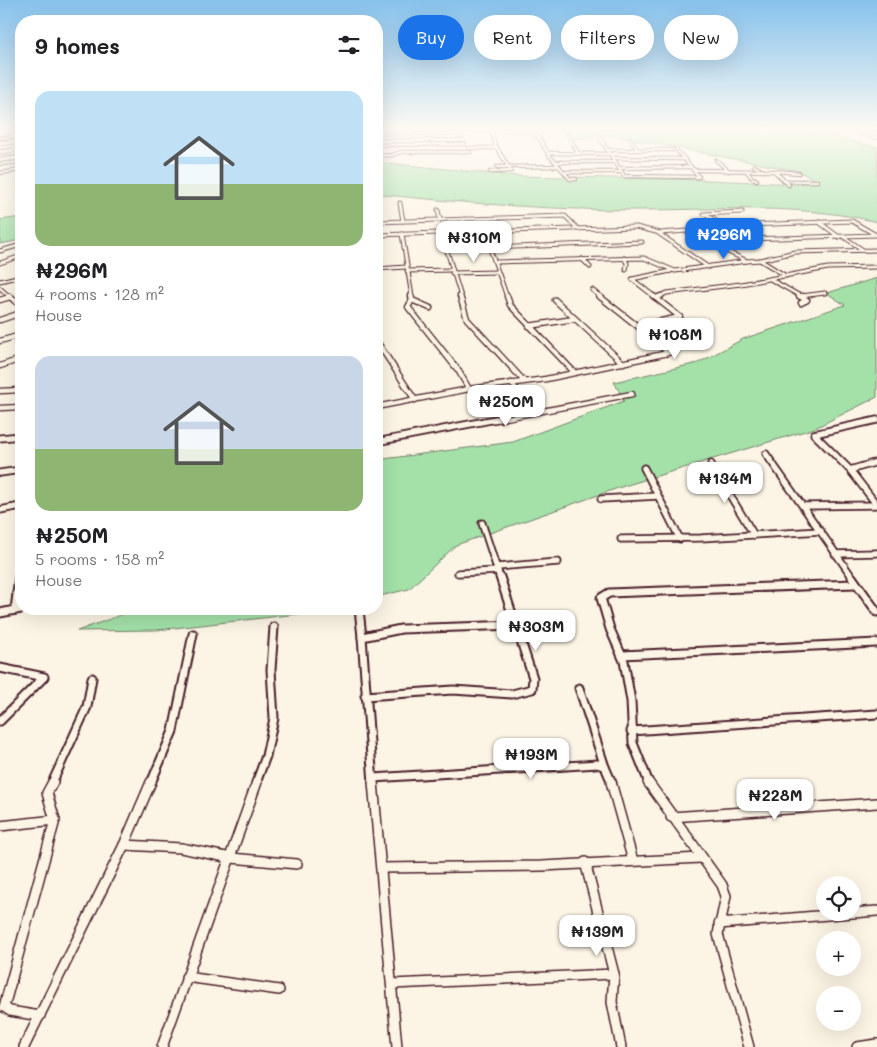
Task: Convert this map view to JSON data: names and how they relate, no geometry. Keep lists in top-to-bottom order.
{
  "page": {
    "chip": [
      "Buy",
      "Rent",
      "Filters",
      "New"
    ],
    "heading": "9 homes",
    "list": [
      {
        "name": "₦296M",
        "note": "4 rooms · 128 m² · House"
      },
      {
        "name": "₦250M",
        "note": "5 rooms · 158 m² · House"
      }
    ],
    "price": [
      "₦296M",
      "₦310M",
      "₦108M",
      "₦250M",
      "₦134M",
      "₦303M",
      "₦193M",
      "₦228M",
      "₦139M"
    ],
    "map_buttons": ["+", "−"]
  }
}
